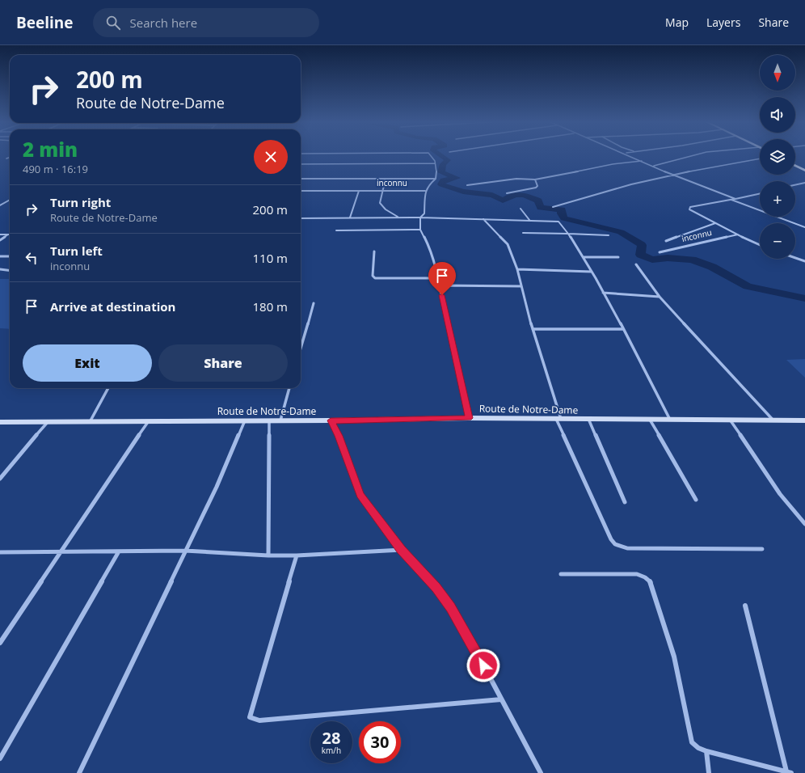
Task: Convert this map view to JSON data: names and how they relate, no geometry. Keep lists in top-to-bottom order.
{
  "streets": {
    "street": ["inconnu", "Route de Notre-Dame"]
  },
  "north": "bottom",
  "page": {
    "header": "Beeline",
    "search": "Search here",
    "nav": ["Map", "Layers", "Share"],
    "map_buttons": ["+", "−"],
    "turn": ["200 m", "Route de Notre-Dame"],
    "heading": ["2 min", "490 m · 16:19"],
    "list": [
      {
        "name": "Turn right",
        "note": "Route de Notre-Dame",
        "value": "200 m"
      },
      {
        "name": "Turn left",
        "note": "inconnu",
        "value": "110 m"
      },
      {
        "name": "Arrive at destination",
        "value": "180 m"
      }
    ],
    "buttons": ["Exit", "Share"],
    "speed": "28 km/h",
    "limit": "30"
  }
}
